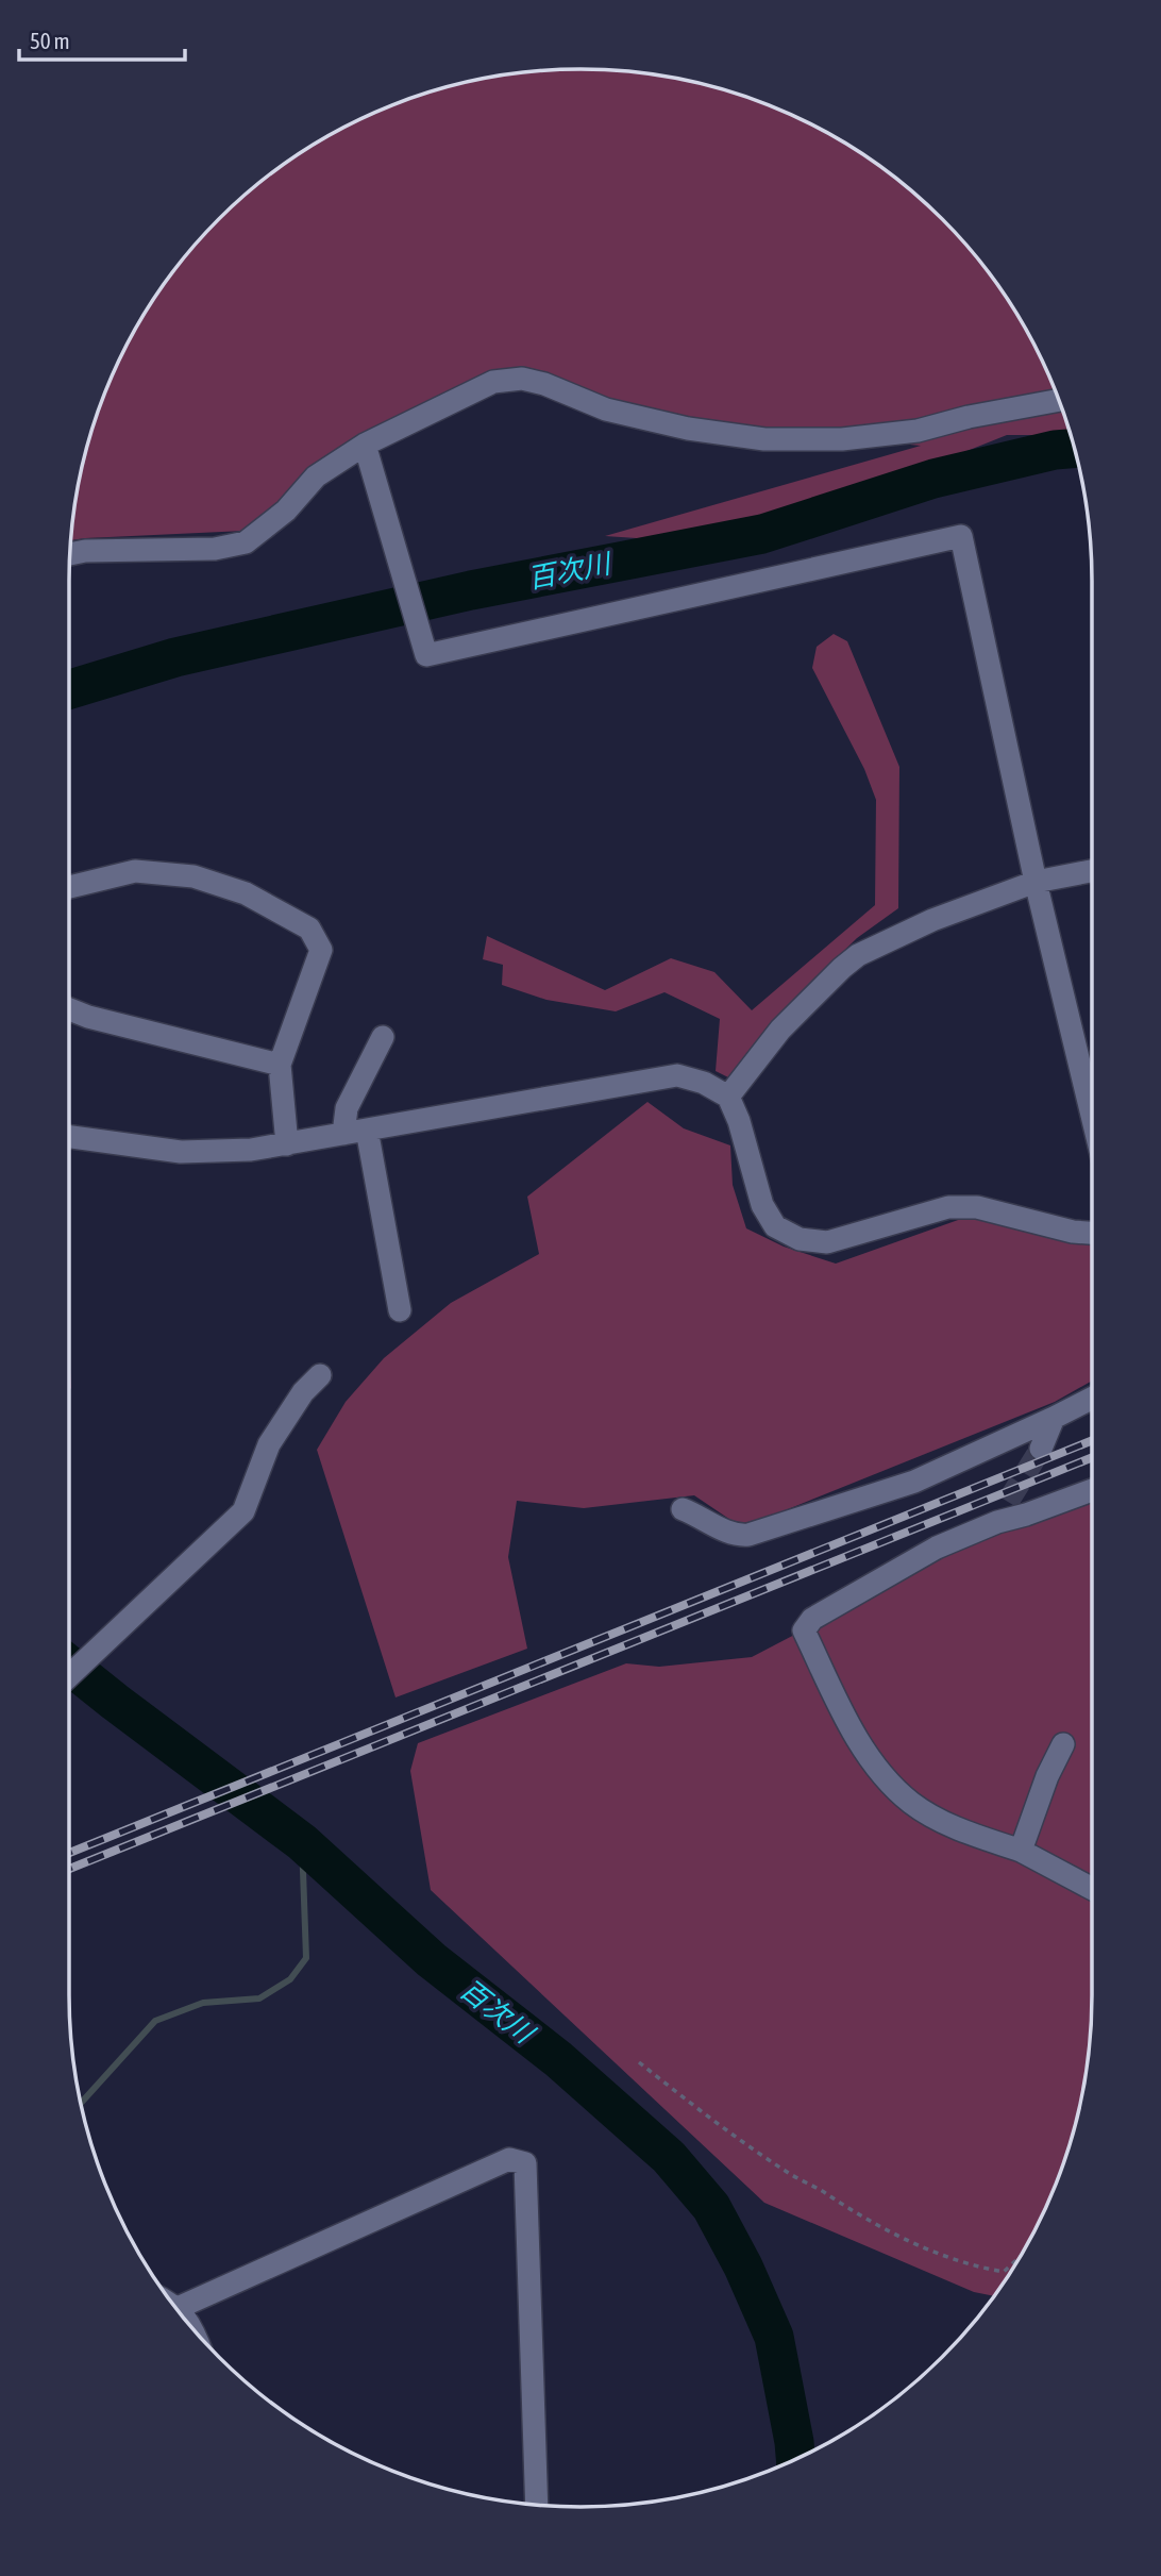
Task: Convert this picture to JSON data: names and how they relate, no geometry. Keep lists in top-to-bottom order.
{
  "water": ["百次川"],
  "scale_bar": "50 m"
}
